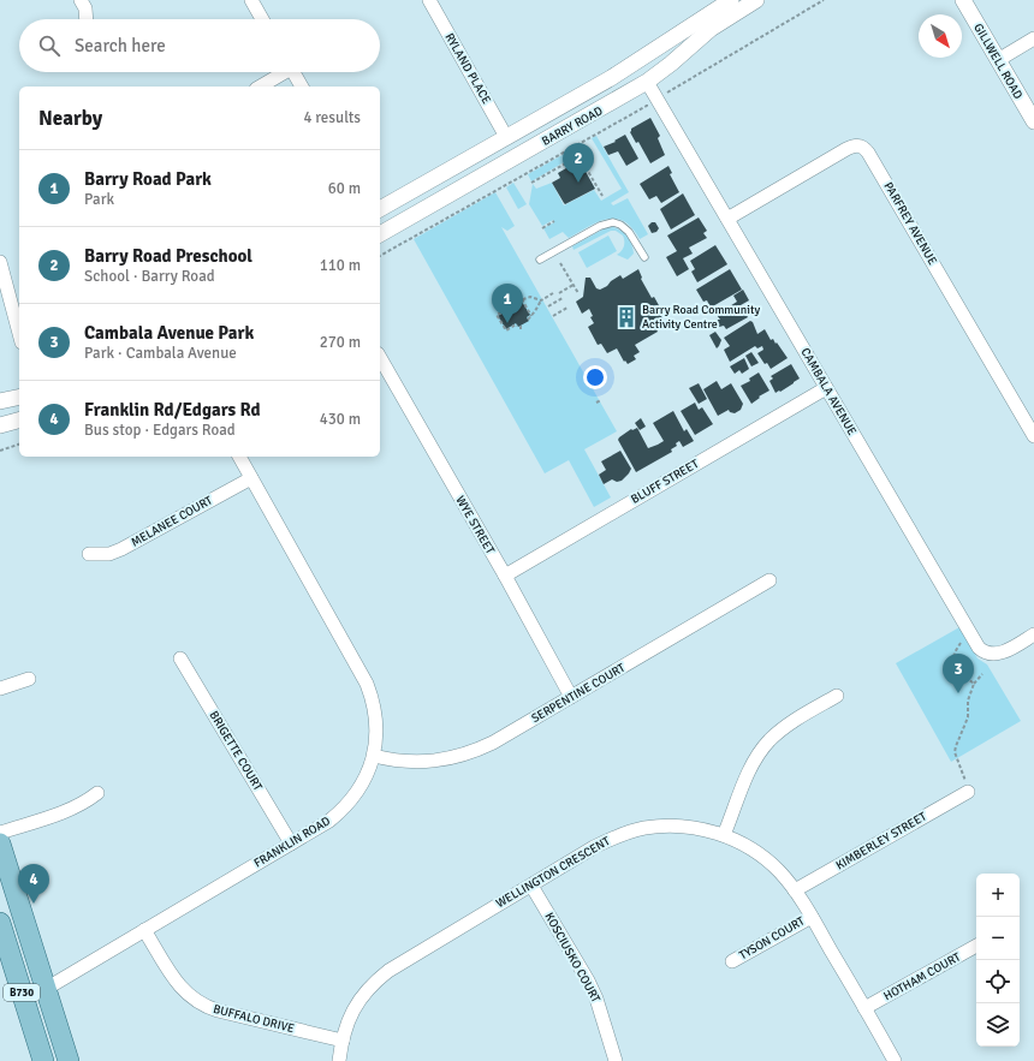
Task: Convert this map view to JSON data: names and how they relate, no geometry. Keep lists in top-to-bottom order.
{
  "streets": {
    "main road": ["B730"],
    "street": [
      "GILLWELL ROAD",
      "RYLAND PLACE",
      "BARRY ROAD",
      "PARFREY AVENUE",
      "CAMBALA AVENUE",
      "BLUFF STREET",
      "MELANEE COURT",
      "WYE STREET",
      "SERPENTINE COURT",
      "BRIGETTE COURT",
      "KIMBERLEY STREET",
      "FRANKLIN ROAD",
      "WELLINGTON CRESCENT",
      "TYSON COURT",
      "KOSCIUSKO COURT",
      "HOTHAM COURT",
      "BUFFALO DRIVE"
    ]
  },
  "crossings": [
    ["RYLAND PLACE", "BARRY ROAD"],
    ["BARRY ROAD", "CAMBALA AVENUE"],
    ["PARFREY AVENUE", "CAMBALA AVENUE"],
    ["CAMBALA AVENUE", "BLUFF STREET"],
    ["BLUFF STREET", "WYE STREET"],
    ["MELANEE COURT", "FRANKLIN ROAD"],
    ["WYE STREET", "SERPENTINE COURT"],
    ["SERPENTINE COURT", "FRANKLIN ROAD"],
    ["BRIGETTE COURT", "FRANKLIN ROAD"],
    ["KIMBERLEY STREET", "WELLINGTON CRESCENT"],
    ["FRANKLIN ROAD", "B730"],
    ["FRANKLIN ROAD", "BUFFALO DRIVE"],
    ["WELLINGTON CRESCENT", "TYSON COURT"],
    ["WELLINGTON CRESCENT", "KOSCIUSKO COURT"],
    ["WELLINGTON CRESCENT", "HOTHAM COURT"],
    ["WELLINGTON CRESCENT", "BUFFALO DRIVE"]
  ],
  "places": {
    "building": ["Barry Road Community Activity Centre"]
  },
  "north": "bottom right",
  "page": {
    "search": "Search here",
    "heading": ["Nearby", "4 results"],
    "pins": [
      "2",
      "1",
      "3",
      "4"
    ],
    "list": [
      {
        "mark": "1",
        "name": "Barry Road Park",
        "note": "Park",
        "value": "60 m"
      },
      {
        "mark": "2",
        "name": "Barry Road Preschool",
        "note": "School · Barry Road",
        "value": "110 m"
      },
      {
        "mark": "3",
        "name": "Cambala Avenue Park",
        "note": "Park · Cambala Avenue",
        "value": "270 m"
      },
      {
        "mark": "4",
        "name": "Franklin Rd/Edgars Rd",
        "note": "Bus stop · Edgars Road",
        "value": "430 m"
      }
    ],
    "map_buttons": ["+", "−"]
  }
}
